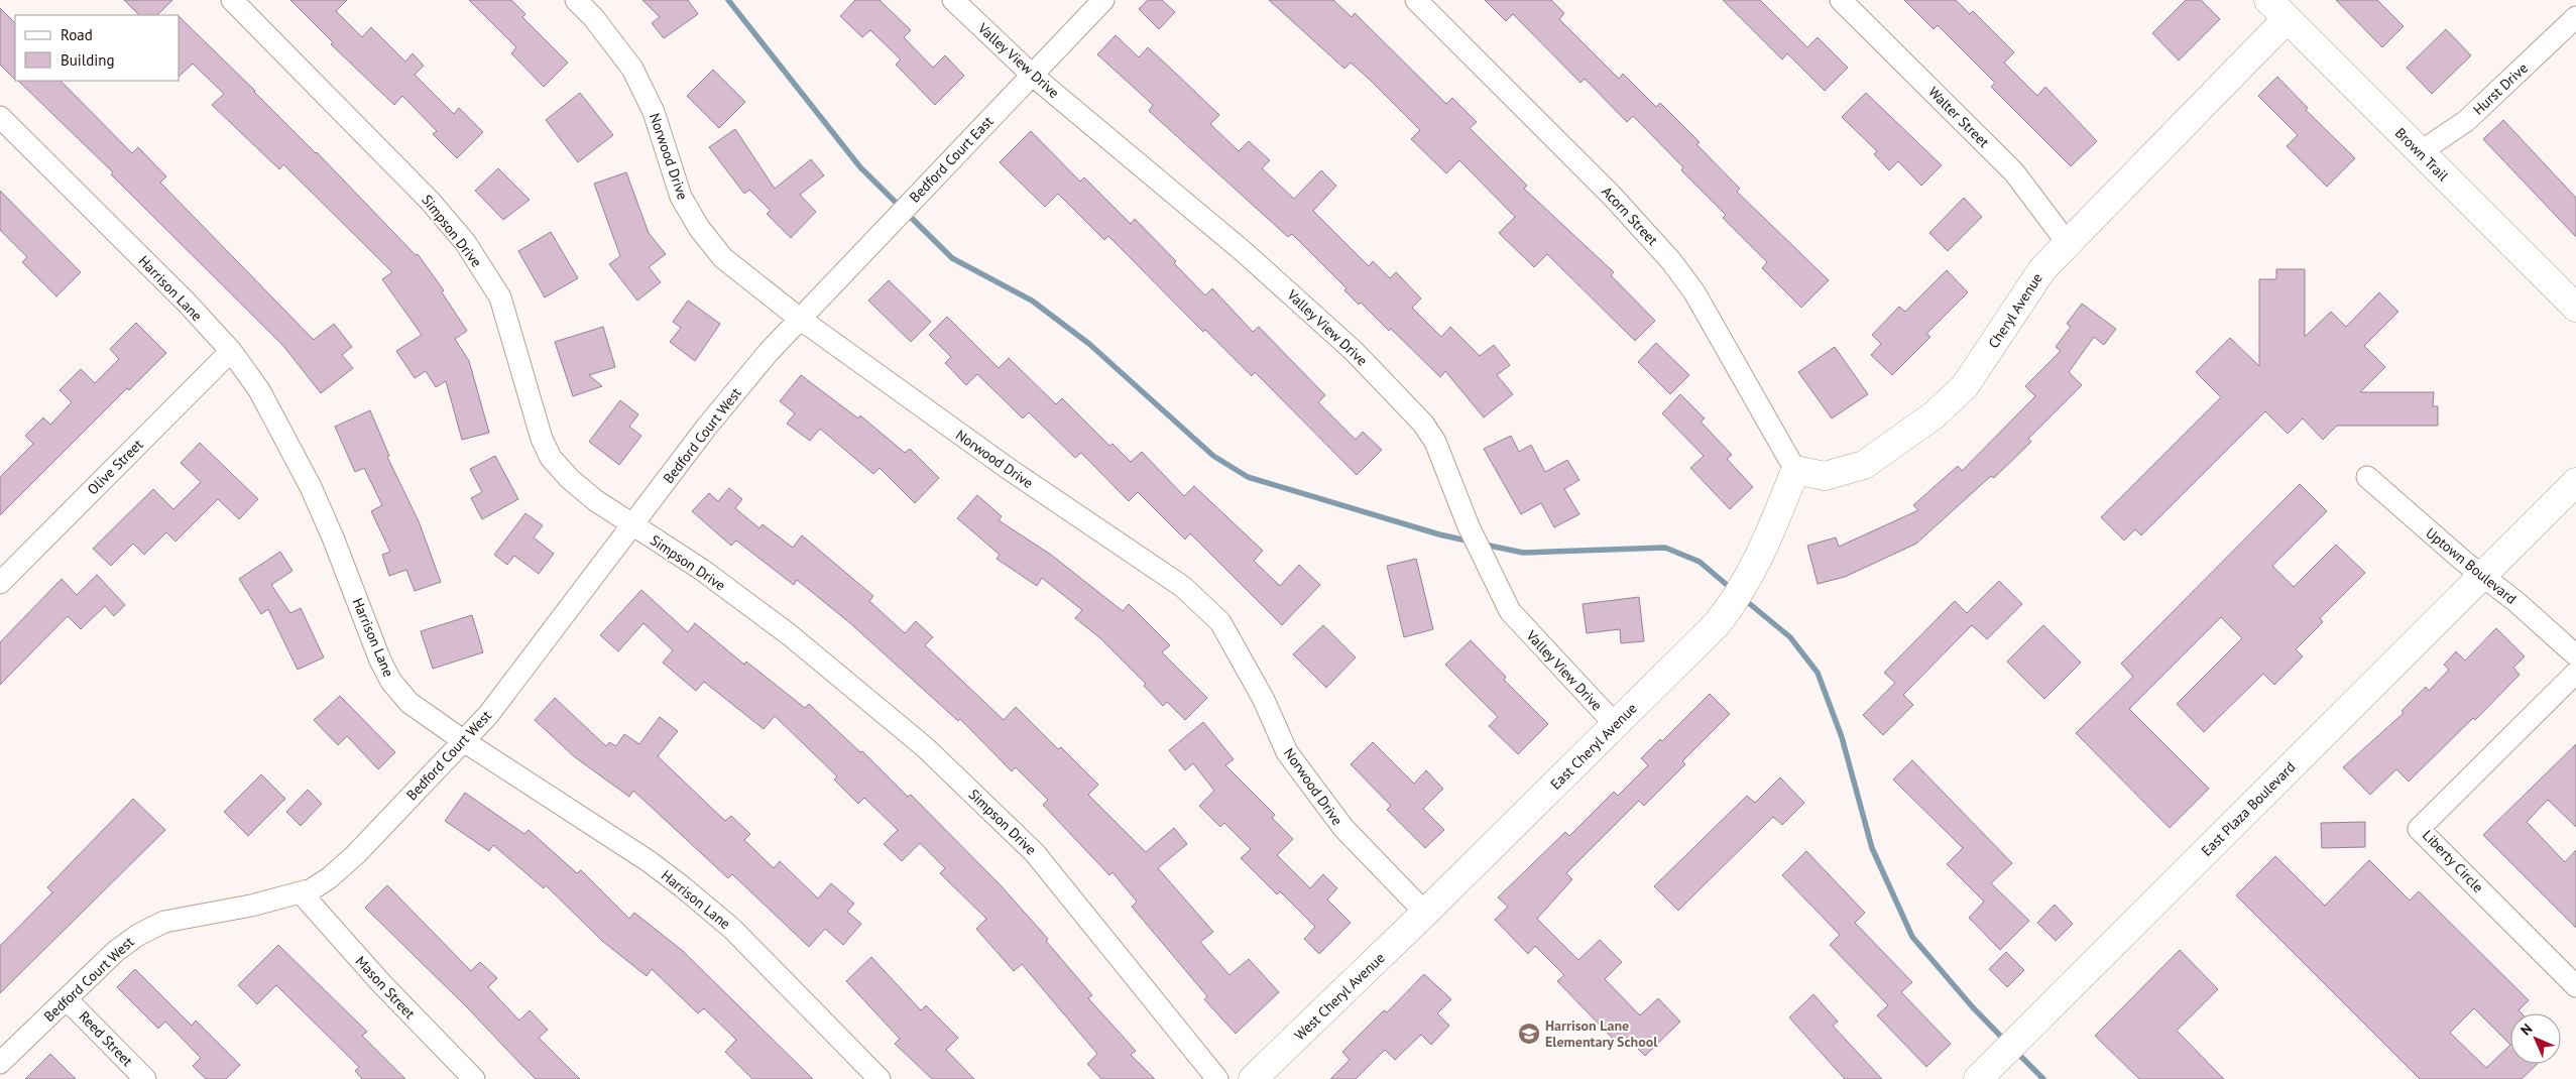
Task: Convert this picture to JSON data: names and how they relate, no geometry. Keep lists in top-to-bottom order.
{
  "streets": {
    "street": [
      "Valley View Drive",
      "Hurst Drive",
      "Walter Street",
      "Brown Trail",
      "Norwood Drive",
      "Bedford Court East",
      "Acorn Street",
      "Simpson Drive",
      "Harrison Lane",
      "Cheryl Avenue",
      "Bedford Court West",
      "Olive Street",
      "Uptown Boulevard",
      "East Cheryl Avenue",
      "East Plaza Boulevard",
      "Liberty Circle",
      "Mason Street",
      "West Cheryl Avenue",
      "Reed Street"
    ]
  },
  "crossings": [
    ["Valley View Drive", "Bedford Court East"],
    ["Valley View Drive", "East Cheryl Avenue"],
    ["Hurst Drive", "Brown Trail"],
    ["Walter Street", "Cheryl Avenue"],
    ["Brown Trail", "Cheryl Avenue"],
    ["Norwood Drive", "Bedford Court East"],
    ["Norwood Drive", "Bedford Court West"],
    ["Norwood Drive", "East Cheryl Avenue"],
    ["Norwood Drive", "West Cheryl Avenue"],
    ["Bedford Court East", "Bedford Court West"],
    ["Acorn Street", "Cheryl Avenue"],
    ["Acorn Street", "East Cheryl Avenue"],
    ["Simpson Drive", "Bedford Court West"],
    ["Harrison Lane", "Bedford Court West"],
    ["Harrison Lane", "Olive Street"],
    ["Cheryl Avenue", "East Cheryl Avenue"],
    ["Bedford Court West", "Mason Street"],
    ["Bedford Court West", "Reed Street"],
    ["Uptown Boulevard", "East Plaza Boulevard"],
    ["East Cheryl Avenue", "West Cheryl Avenue"]
  ],
  "places": {
    "school or university": ["Harrison Lane Elementary School"]
  },
  "legend": ["Road", "Building"],
  "north": "top left"
}
